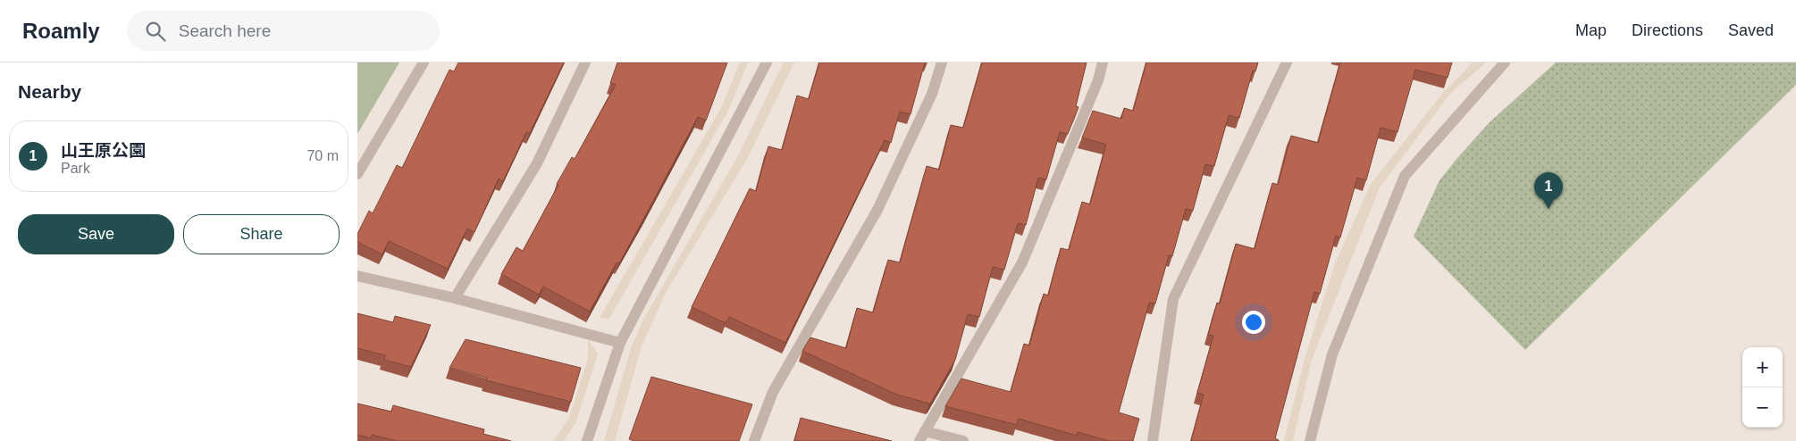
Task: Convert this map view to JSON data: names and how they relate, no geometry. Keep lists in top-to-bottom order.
{
  "page": {
    "header": "Roamly",
    "search": "Search here",
    "nav": ["Map", "Directions", "Saved"],
    "heading": "Nearby",
    "list": [
      {
        "mark": "1",
        "name": "山王原公園",
        "note": "Park",
        "value": "70 m"
      }
    ],
    "pins": "1",
    "buttons": ["Save", "Share"],
    "map_buttons": ["+", "−"]
  }
}
